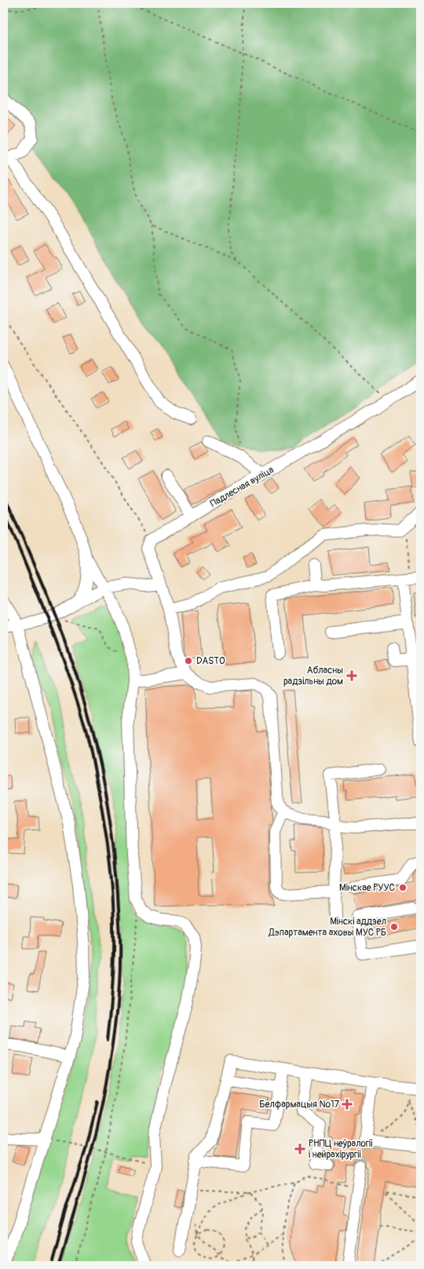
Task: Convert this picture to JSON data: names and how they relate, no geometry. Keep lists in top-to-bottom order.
{
  "streets": {
    "street": ["Падлесная вуліца"]
  },
  "places": {
    "other": ["DASTO", "Мінскае РУУС", "Мінскі аддзел Дэпартамента аховы МУС РБ"],
    "health": ["Абласны радзільны дом", "Белфармацыя №17", "РНПЦ неўралогіі і нейрахірургіі"]
  }
}
